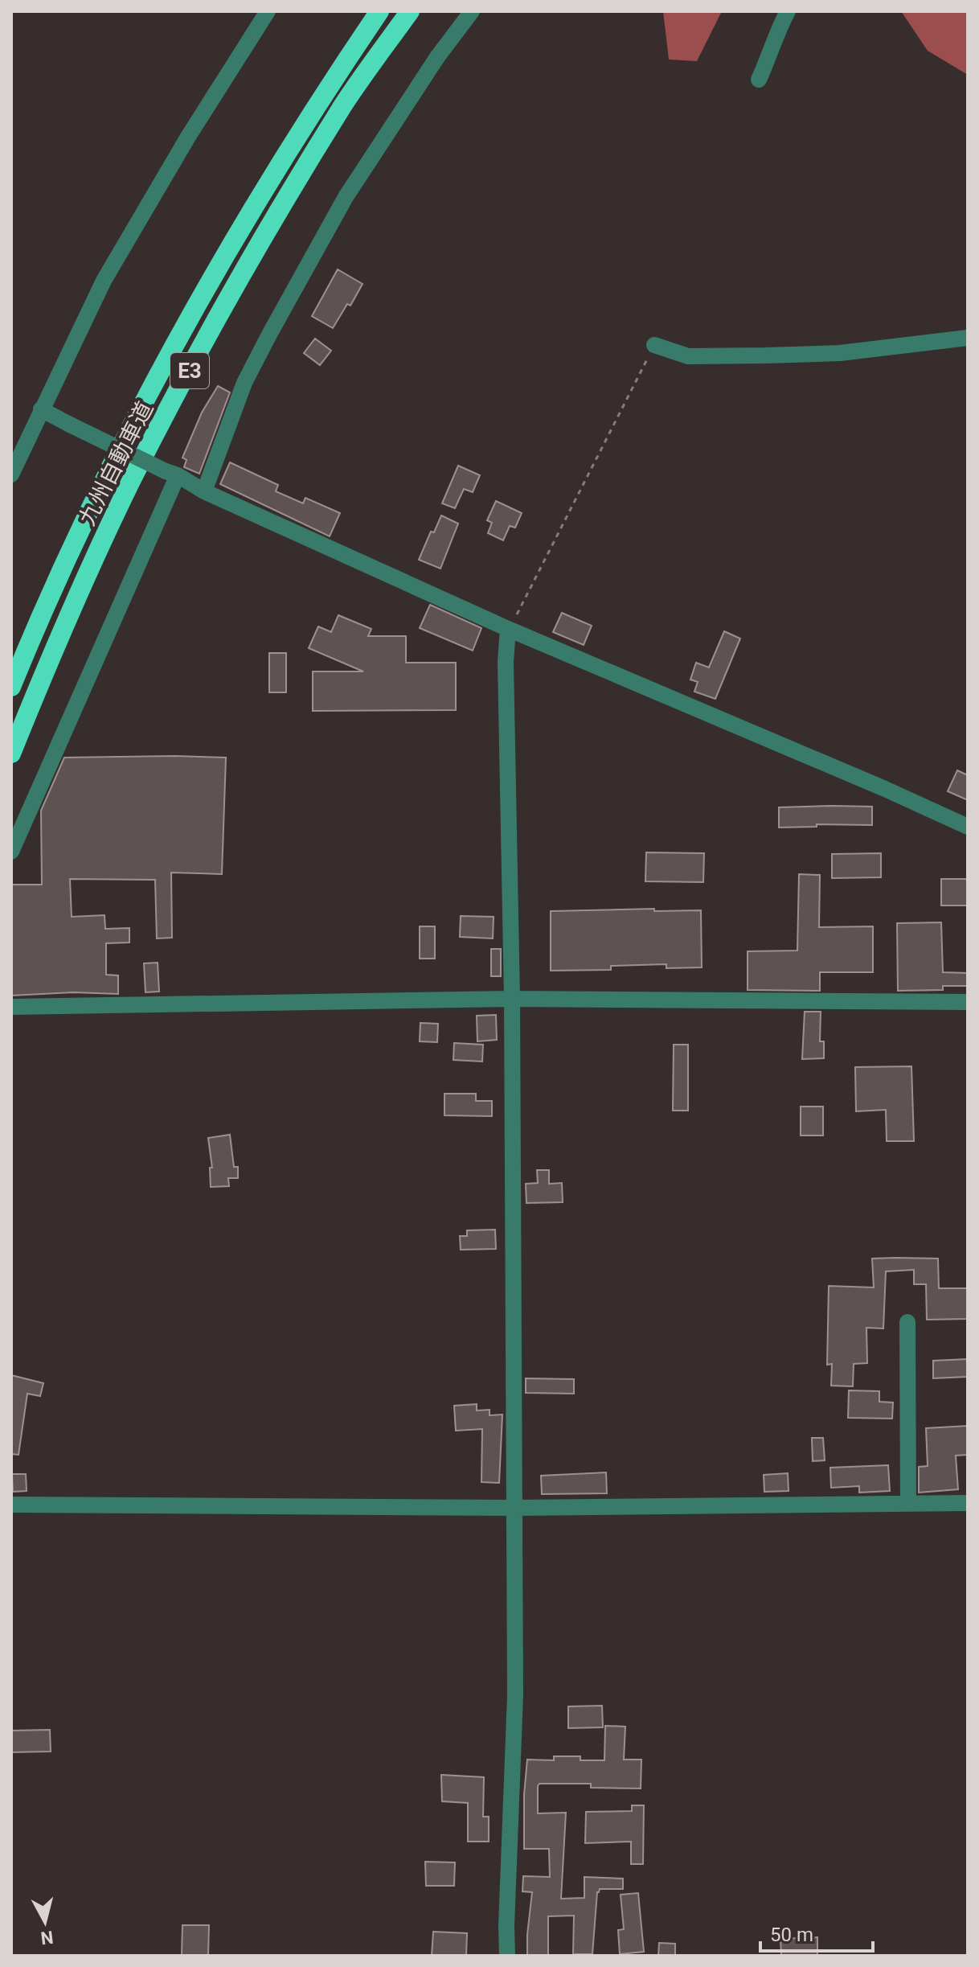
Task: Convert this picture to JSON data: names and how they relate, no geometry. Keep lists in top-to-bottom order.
{
  "streets": {
    "highway": ["E3", "九州自動車道"]
  },
  "scale_bar": "50 m",
  "north": "bottom"
}
